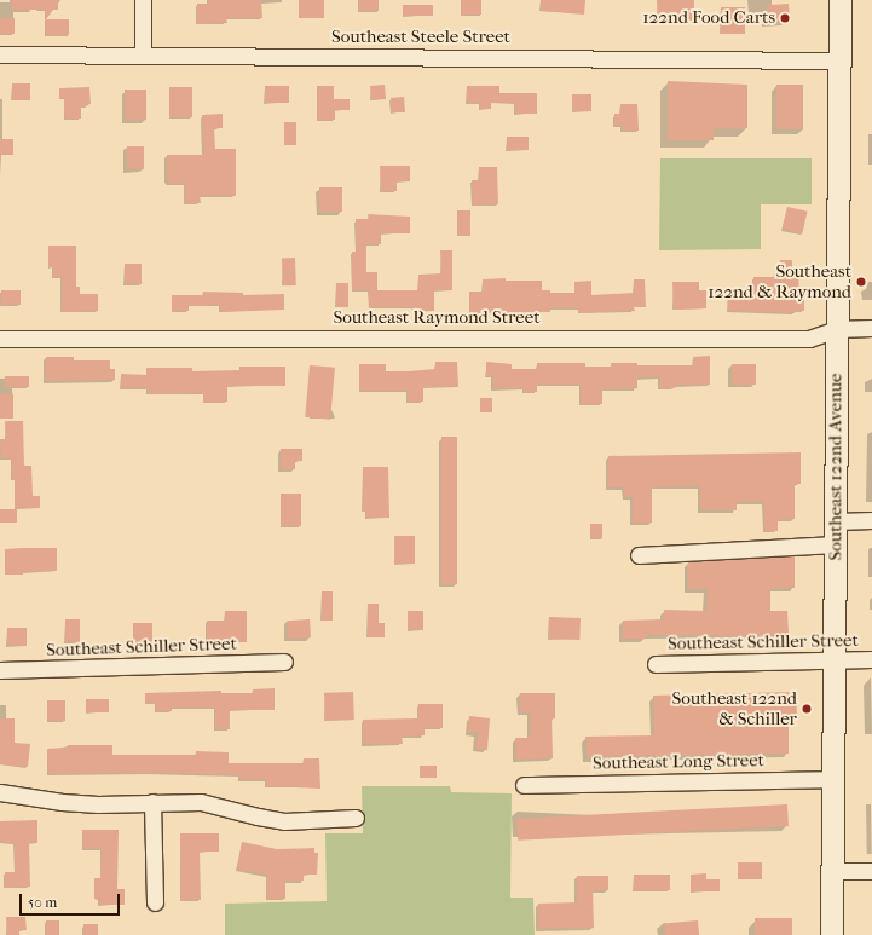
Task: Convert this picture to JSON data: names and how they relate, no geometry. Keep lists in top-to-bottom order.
{
  "streets": {
    "main road": ["Southeast 122nd Avenue"],
    "street": [
      "Southeast Steele Street",
      "Southeast Raymond Street",
      "Southeast Schiller Street",
      "Southeast Long Street"
    ]
  },
  "crossings": [
    ["Southeast Steele Street", "Southeast 122nd Avenue"],
    ["Southeast Raymond Street", "Southeast 122nd Avenue"],
    ["Southeast 122nd Avenue", "Southeast Schiller Street"],
    ["Southeast 122nd Avenue", "Southeast Long Street"]
  ],
  "places": ["122nd Food Carts", "Southeast 122nd & Raymond", "Southeast 122nd & Schiller"],
  "scale_bar": "50 m"
}
